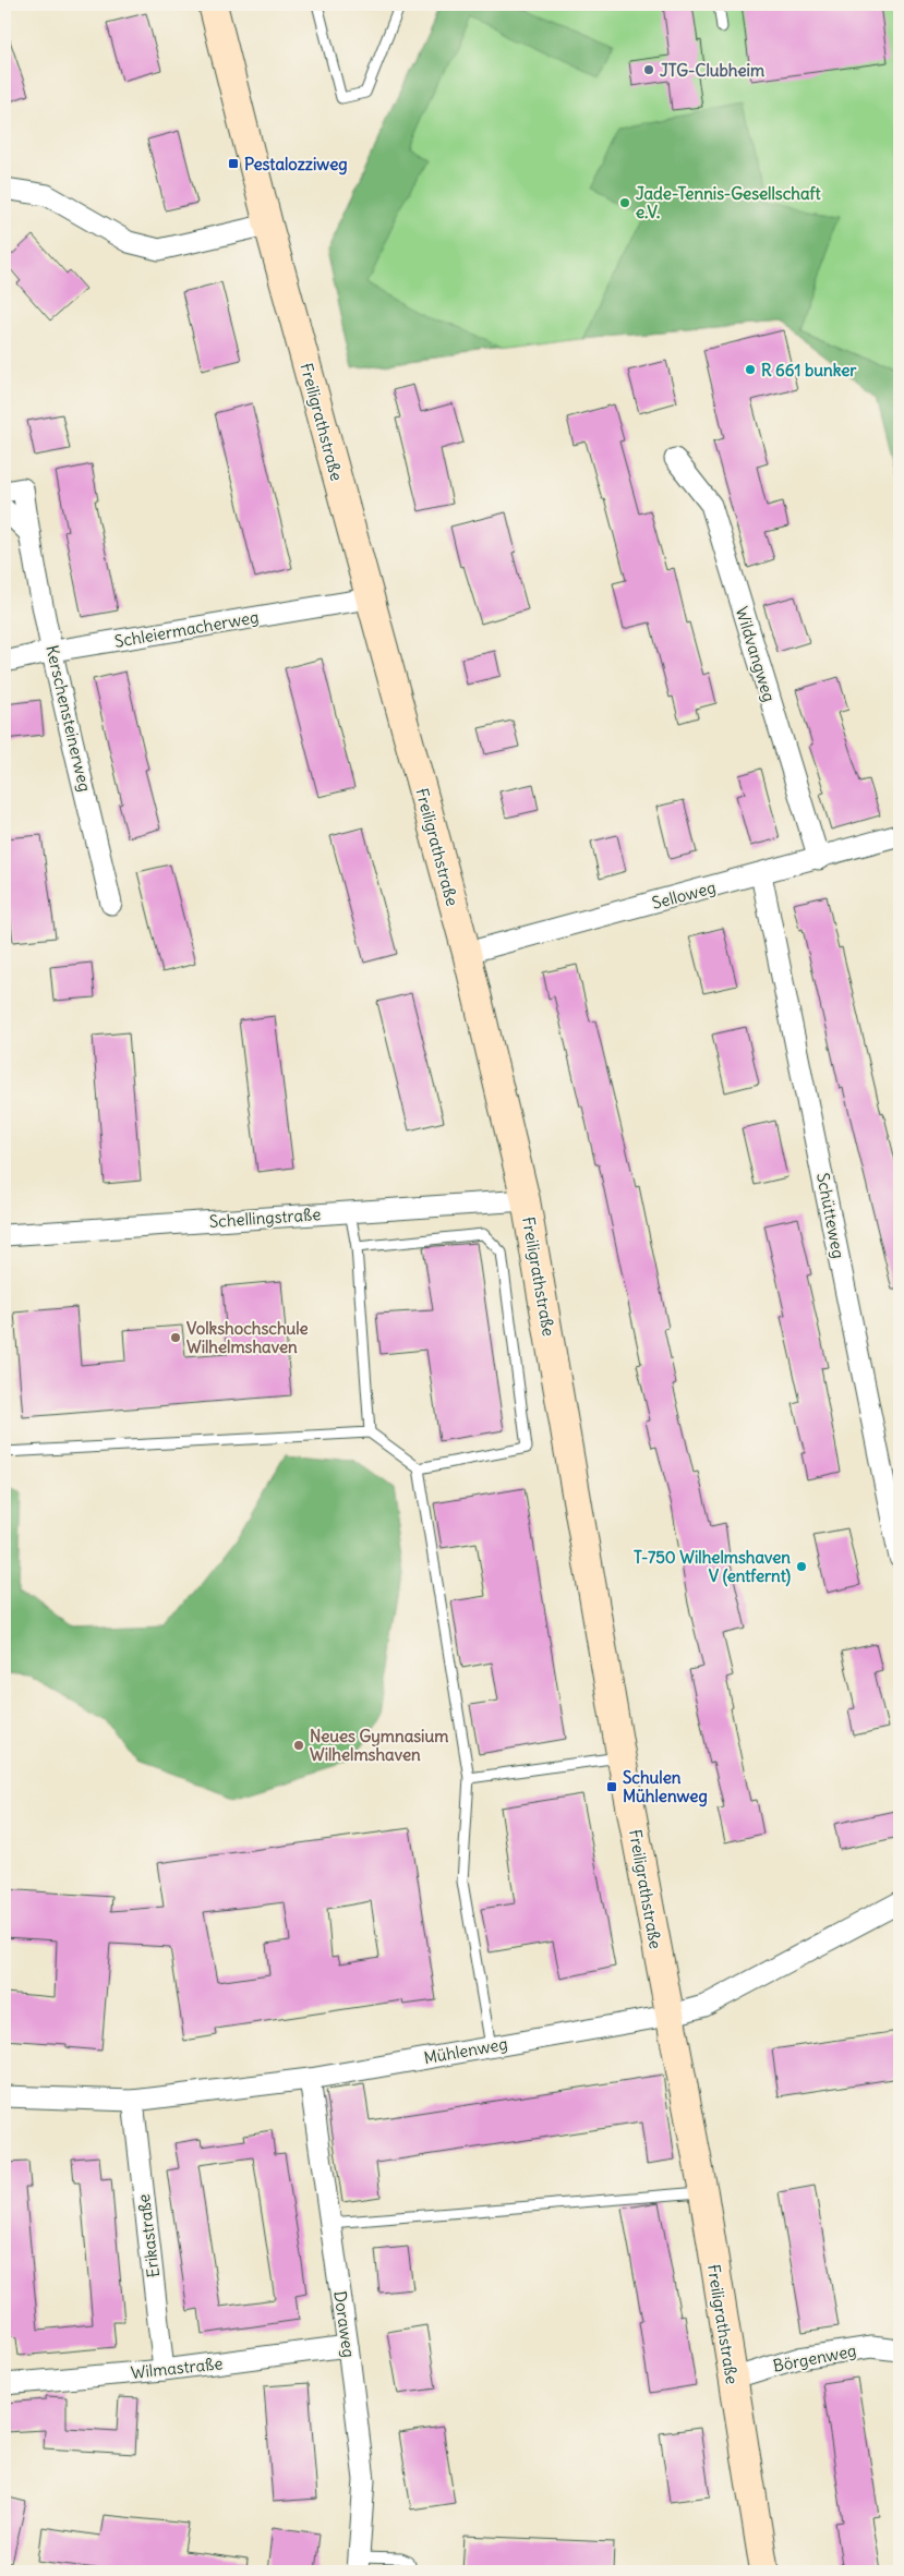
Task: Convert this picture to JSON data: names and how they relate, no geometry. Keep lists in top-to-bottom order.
{
  "streets": {
    "street": [
      "Freiligrathstraße",
      "Schleiermacherweg",
      "Wildvangweg",
      "Kerschensteinerweg",
      "Selloweg",
      "Schütteweg",
      "Schellingstraße",
      "Mühlenweg",
      "Erikastraße",
      "Doraweg",
      "Börgenweg",
      "Wilmastraße"
    ]
  },
  "crossings": [
    ["Freiligrathstraße", "Schleiermacherweg"],
    ["Freiligrathstraße", "Selloweg"],
    ["Freiligrathstraße", "Schellingstraße"],
    ["Freiligrathstraße", "Mühlenweg"],
    ["Freiligrathstraße", "Börgenweg"],
    ["Schleiermacherweg", "Kerschensteinerweg"],
    ["Wildvangweg", "Selloweg"],
    ["Selloweg", "Schütteweg"],
    ["Mühlenweg", "Erikastraße"],
    ["Mühlenweg", "Doraweg"],
    ["Erikastraße", "Wilmastraße"],
    ["Doraweg", "Wilmastraße"]
  ],
  "places": {
    "other": [
      "JTG-Clubheim",
      "Jade-Tennis-Gesellschaft e.V.",
      "R 661 bunker",
      "Volkshochschule Wilhelmshaven",
      "T-750 Wilhelmshaven V (entfernt)",
      "Neues Gymnasium Wilhelmshaven"
    ],
    "transit": ["Pestalozziweg", "Schulen Mühlenweg"]
  }
}
